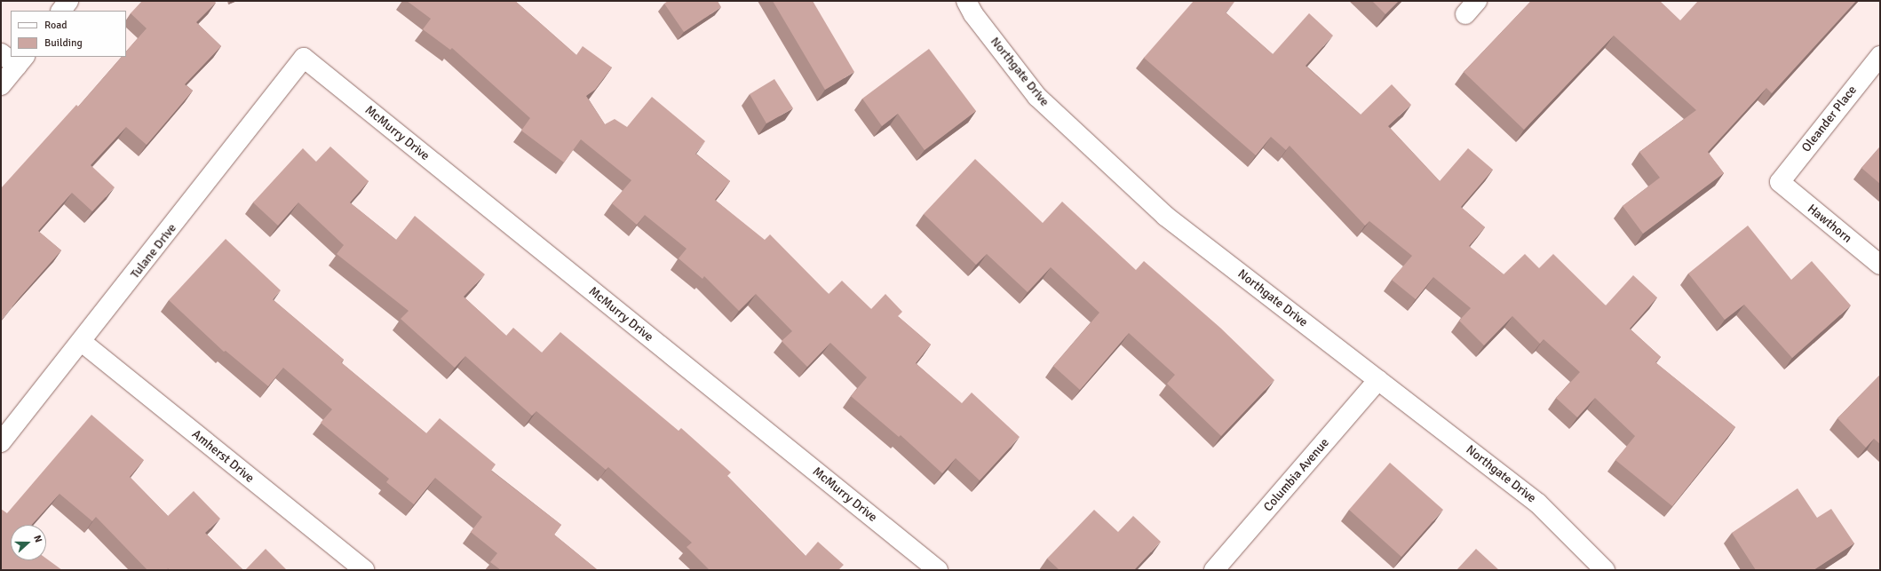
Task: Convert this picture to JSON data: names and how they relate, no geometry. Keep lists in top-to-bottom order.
{
  "streets": {
    "street": [
      "Northgate Drive",
      "Oleander Place",
      "McMurry Drive",
      "Hawthorn",
      "Tulane Drive",
      "Amherst Drive",
      "Columbia Avenue"
    ]
  },
  "crossings": [
    ["Northgate Drive", "Columbia Avenue"],
    ["Oleander Place", "Hawthorn"],
    ["McMurry Drive", "Tulane Drive"],
    ["Tulane Drive", "Amherst Drive"]
  ],
  "legend": ["Road", "Building"],
  "north": "right"
}
